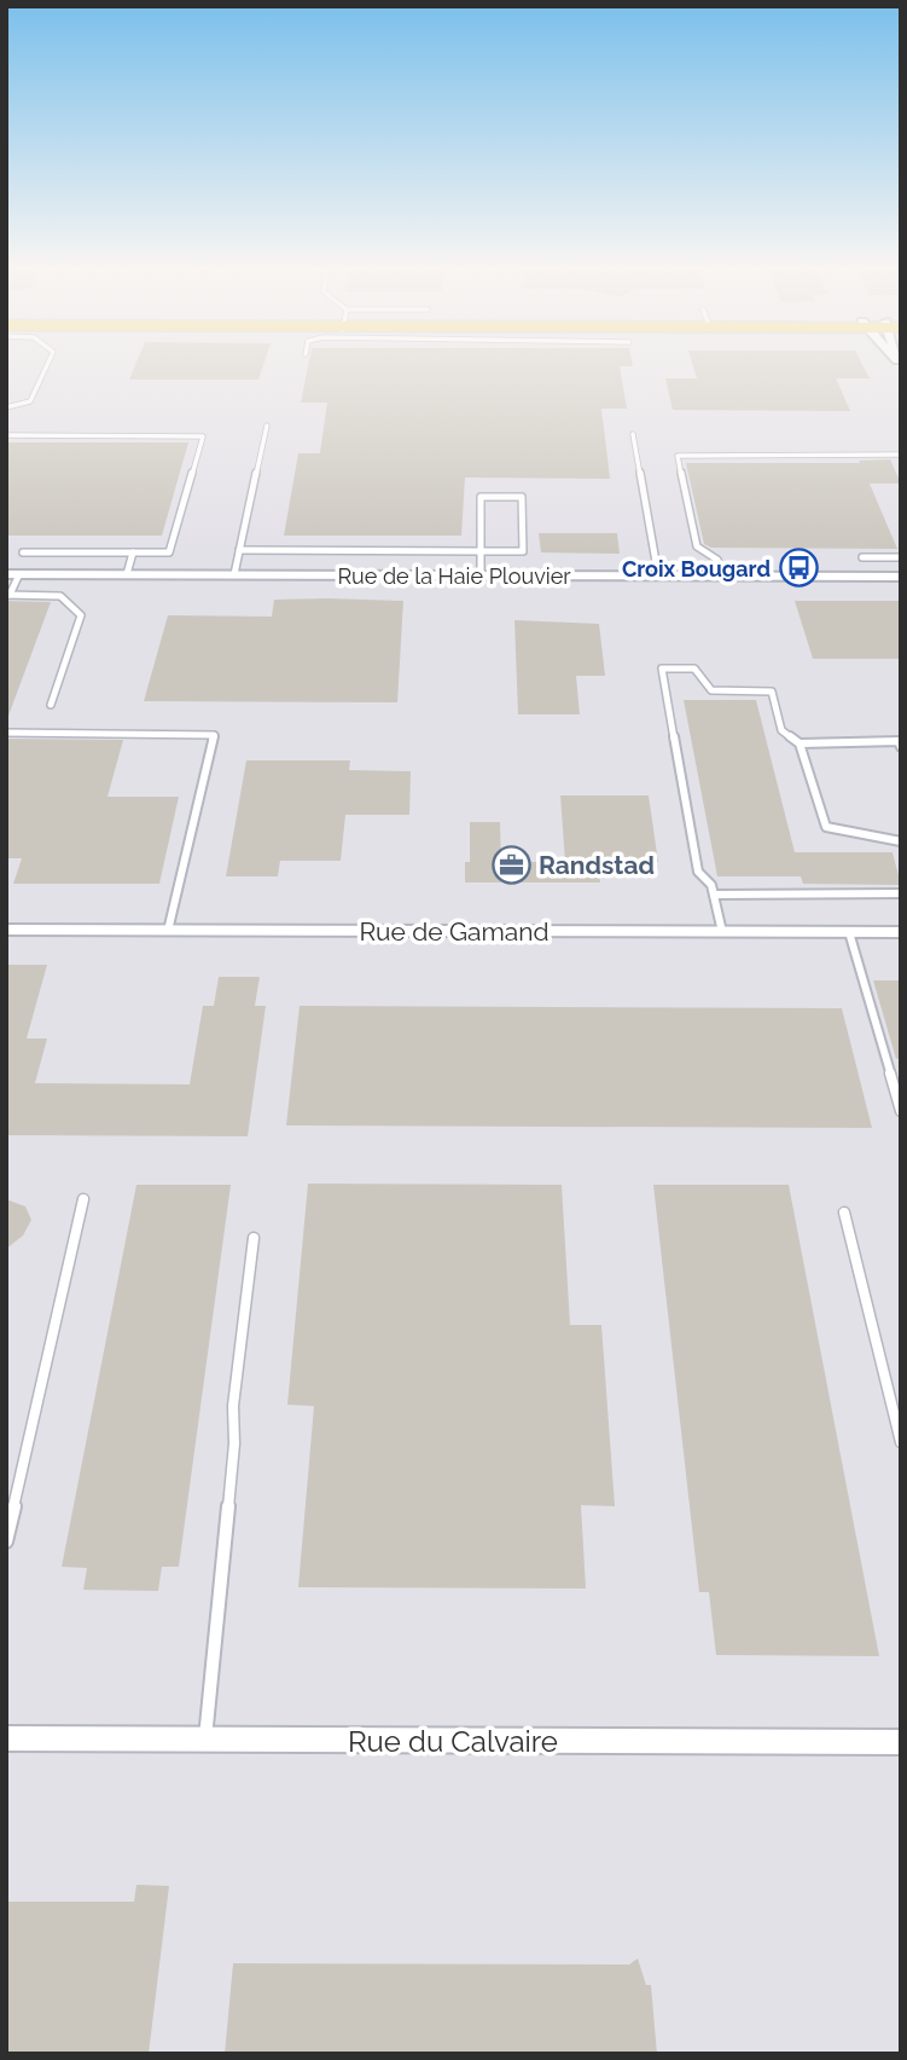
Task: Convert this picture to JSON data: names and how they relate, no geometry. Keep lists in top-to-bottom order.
{
  "streets": {
    "street": ["Rue de la Haie Plouvier", "Rue de Gamand", "Rue du Calvaire"]
  },
  "places": {
    "bus stop": ["Croix Bougard"],
    "office": ["Randstad"]
  }
}
